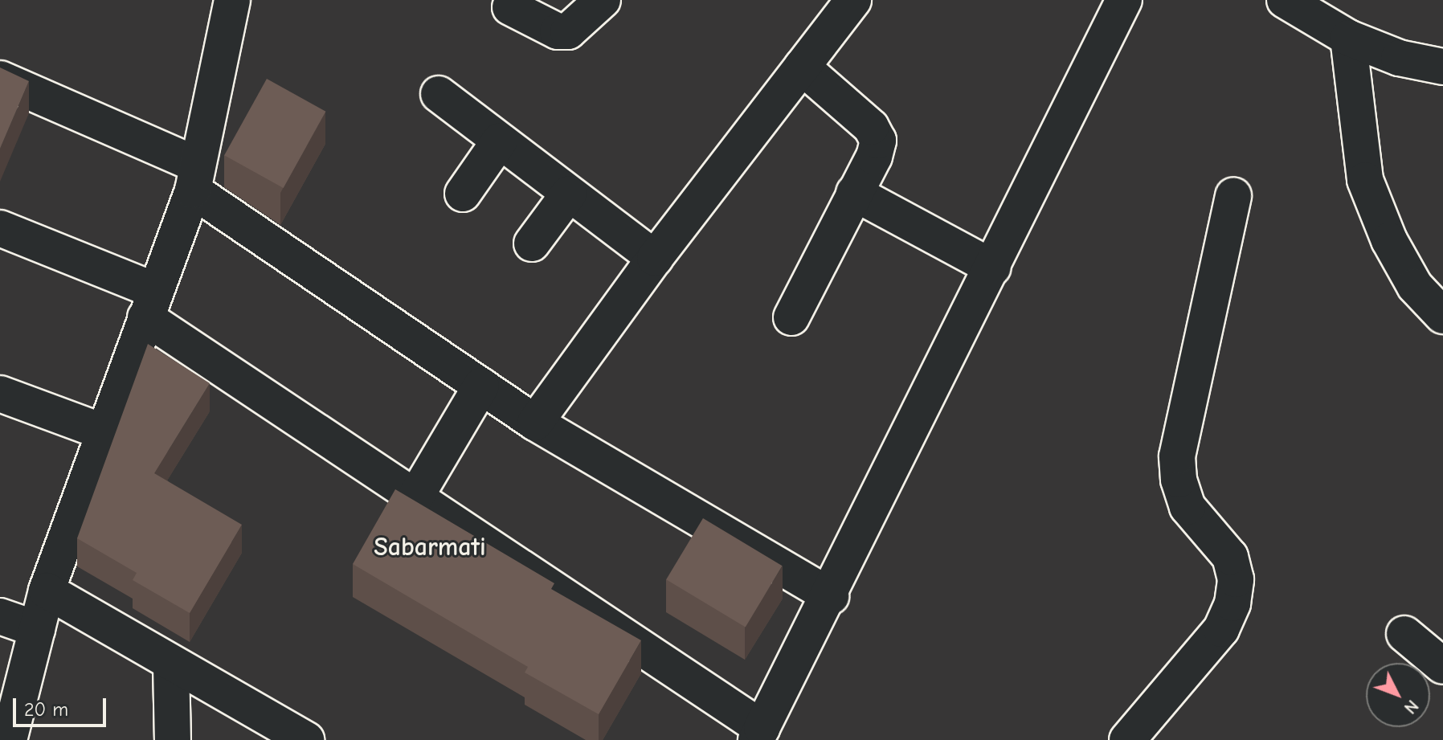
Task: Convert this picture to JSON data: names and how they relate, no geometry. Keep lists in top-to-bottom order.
{
  "districts": ["Sabarmati"],
  "scale_bar": "20 m",
  "north": "bottom right"
}
